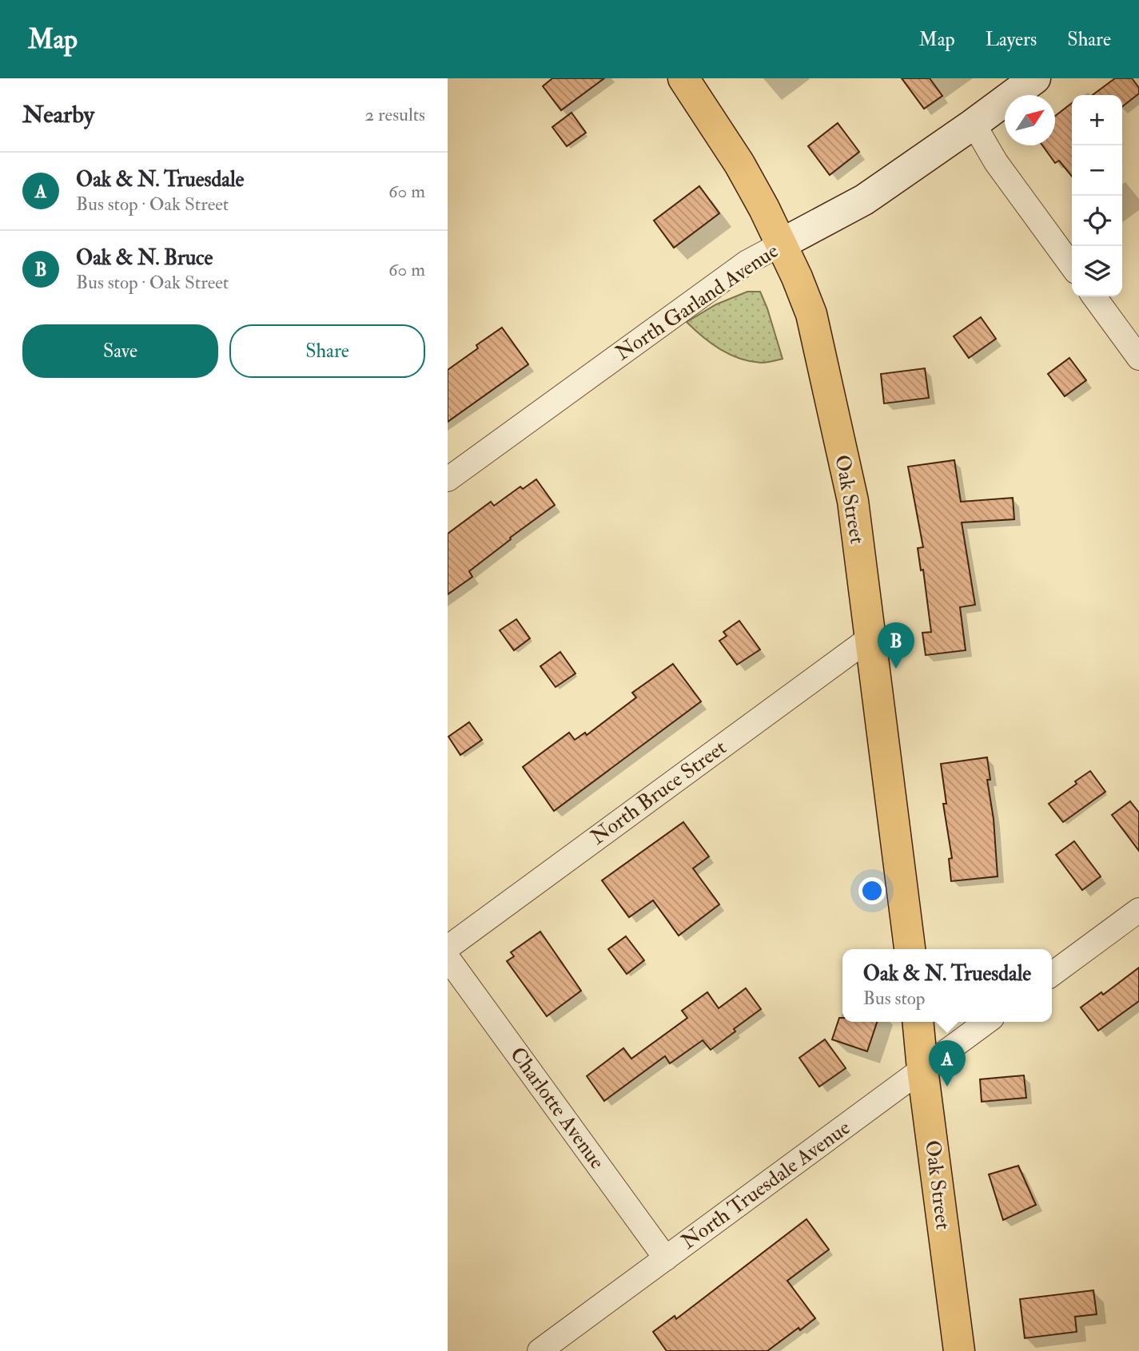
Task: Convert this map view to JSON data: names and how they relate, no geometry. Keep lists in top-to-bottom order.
{
  "streets": {
    "highway": ["Oak Street"],
    "street": [
      "North Garland Avenue",
      "North Bruce Street",
      "Charlotte Avenue",
      "North Truesdale Avenue"
    ]
  },
  "crossings": [
    ["North Garland Avenue", "Oak Street"],
    ["Oak Street", "North Bruce Street"],
    ["Oak Street", "North Truesdale Avenue"],
    ["Charlotte Avenue", "North Truesdale Avenue"]
  ],
  "north": "top right",
  "page": {
    "header": "Map",
    "nav": ["Map", "Layers", "Share"],
    "heading": ["Nearby", "2 results"],
    "map_buttons": ["+", "−"],
    "list": [
      {
        "mark": "A",
        "name": "Oak & N. Truesdale",
        "note": "Bus stop · Oak Street",
        "value": "60 m"
      },
      {
        "mark": "B",
        "name": "Oak & N. Bruce",
        "note": "Bus stop · Oak Street",
        "value": "60 m"
      }
    ],
    "buttons": ["Save", "Share"],
    "pins": ["B", "A"],
    "popup": ["Oak & N. Truesdale", "Bus stop"]
  }
}
